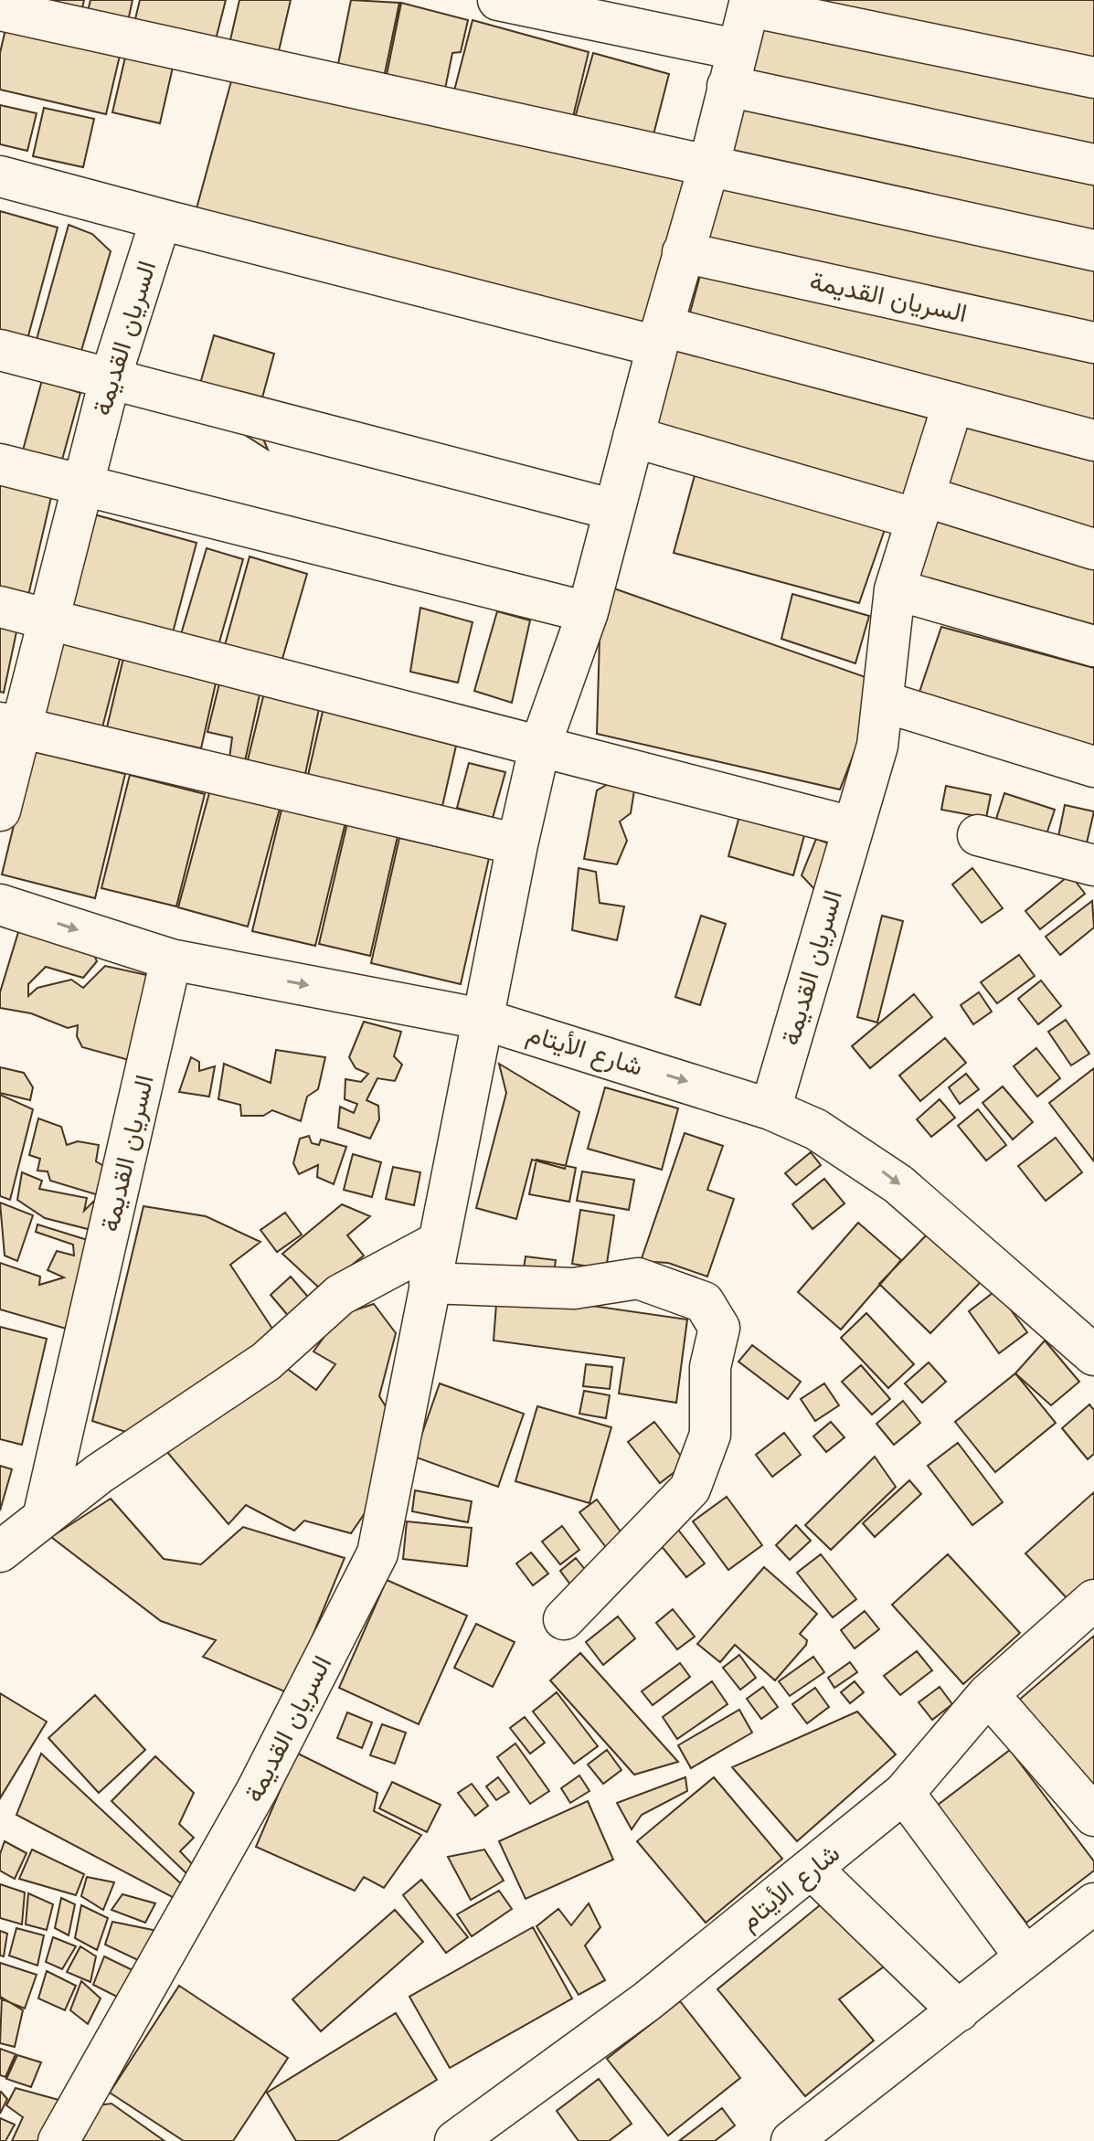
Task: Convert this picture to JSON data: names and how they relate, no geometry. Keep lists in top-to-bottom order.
{
  "streets": {
    "street": ["السريان القديمة", "شارع الأيتام"]
  },
  "crossings": [
    ["السريان القديمة", "شارع الأيتام"]
  ]
}
